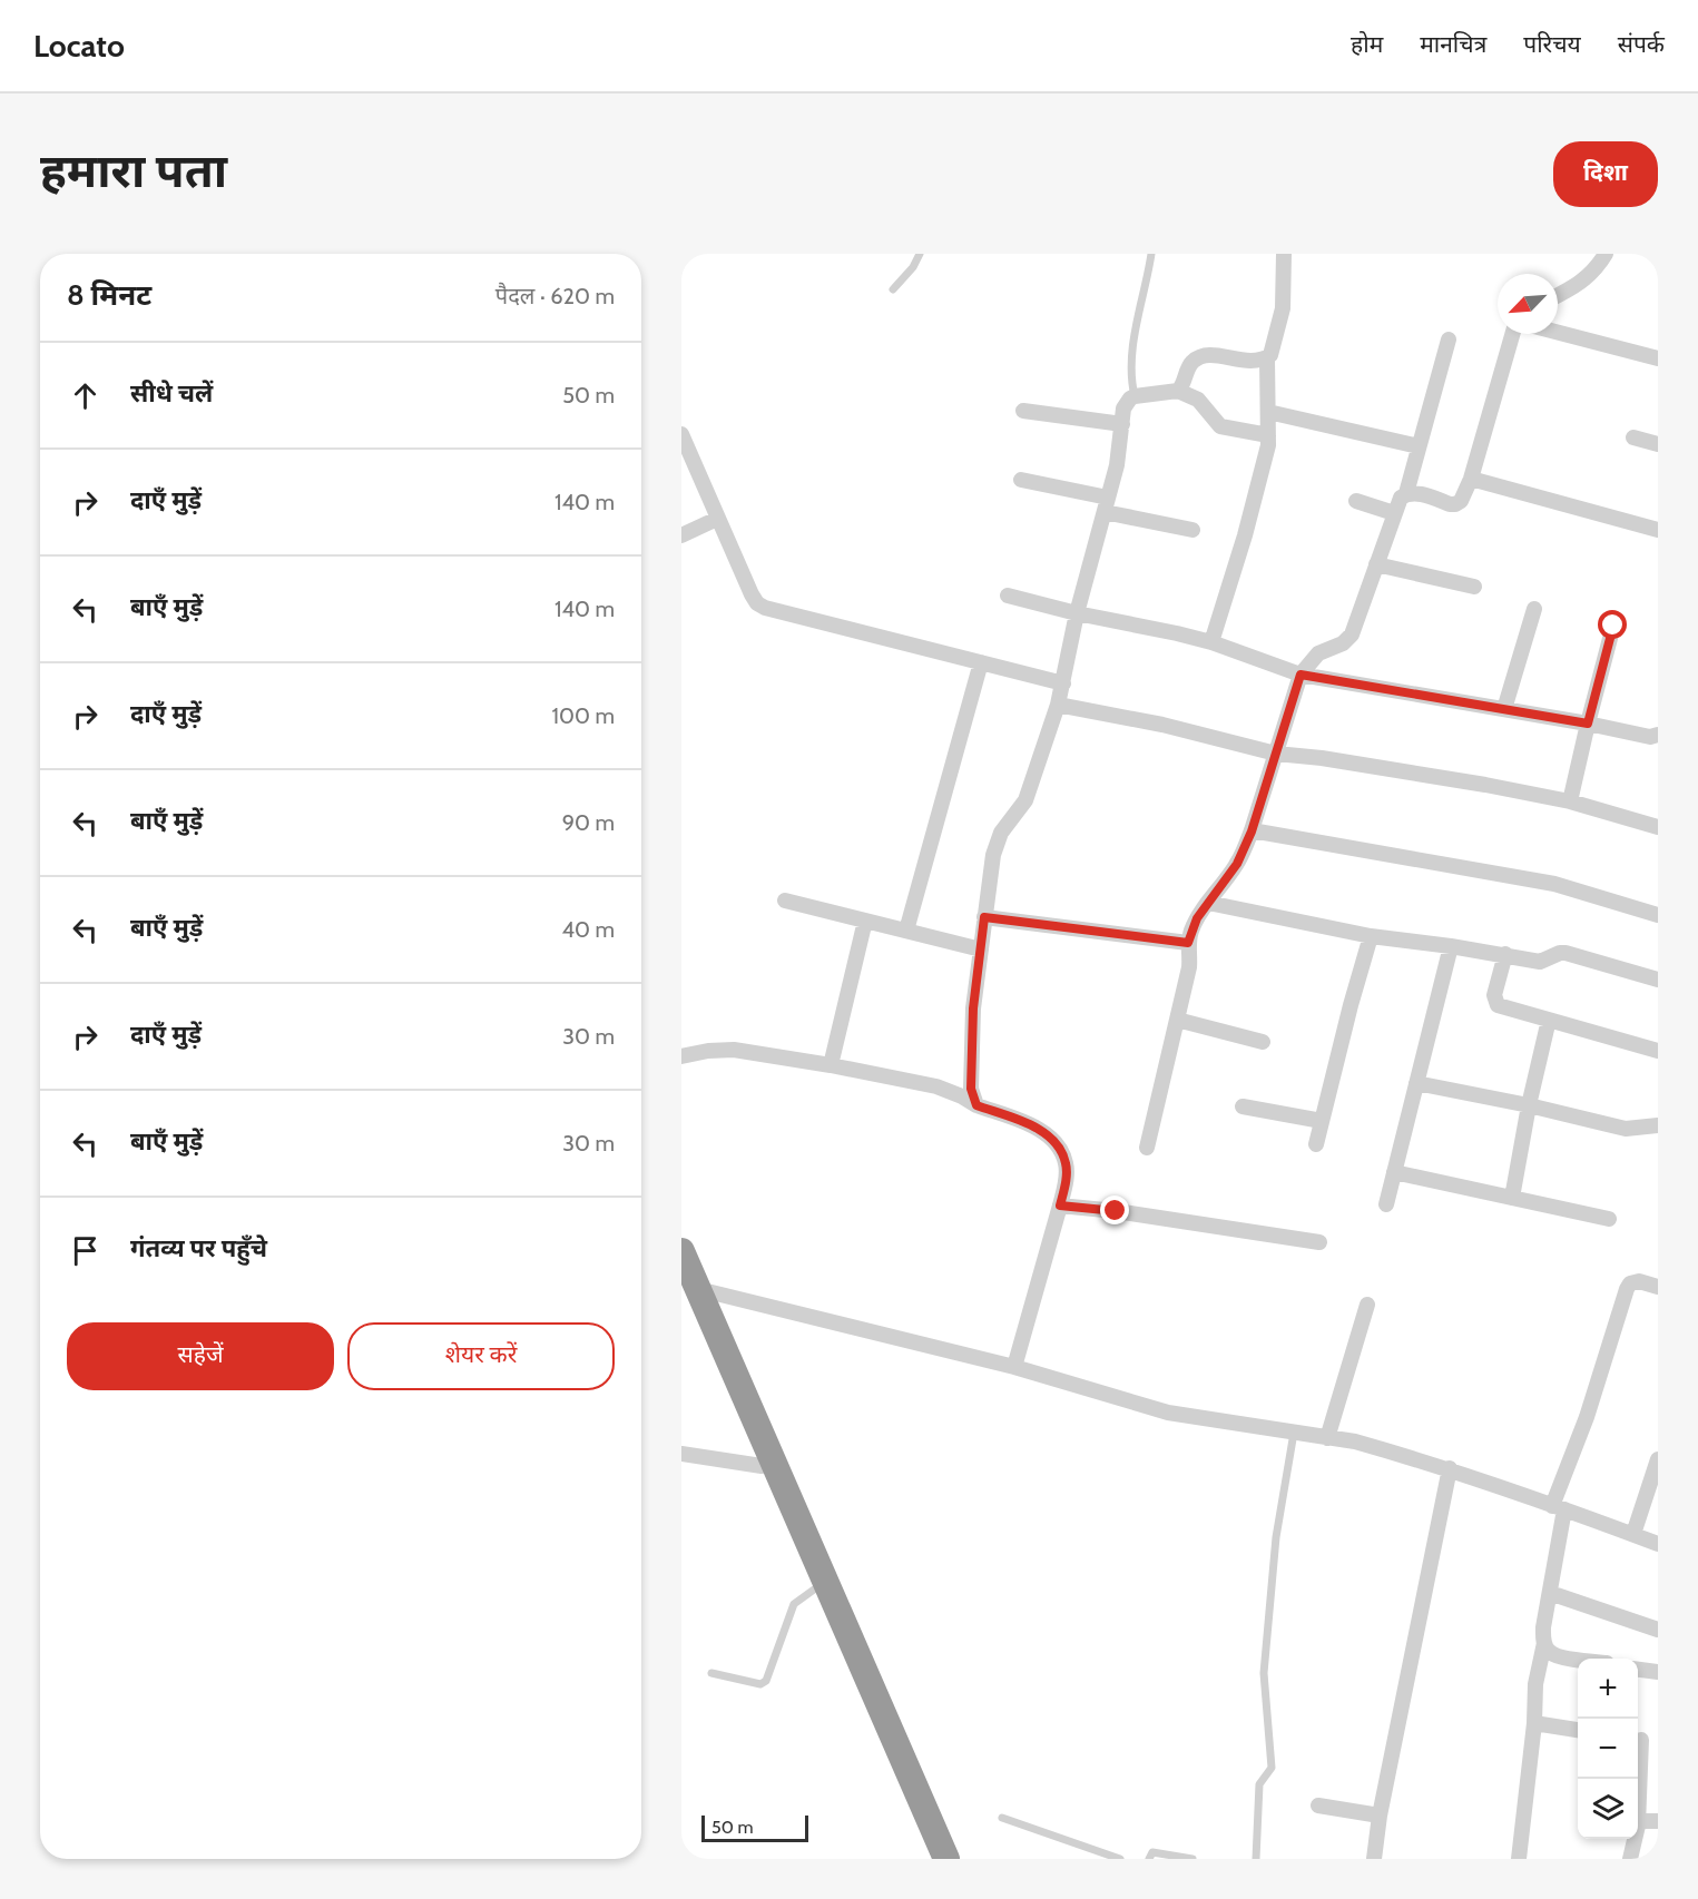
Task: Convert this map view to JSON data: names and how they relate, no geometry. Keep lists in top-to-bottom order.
{
  "scale_bar": "50 m",
  "north": "bottom left",
  "page": {
    "header": "Locato",
    "nav": [
      "होम",
      "मानचित्र",
      "परिचय",
      "संपर्क"
    ],
    "title": "हमारा पता",
    "buttons": [
      "दिशा",
      ["सहेजें", "शेयर करें"]
    ],
    "heading": ["8 मिनट", "पैदल · 620 m"],
    "list": [
      ["सीधे चलें", "50 m"],
      ["दाएँ मुड़ें", "140 m"],
      ["बाएँ मुड़ें", "140 m"],
      ["दाएँ मुड़ें", "100 m"],
      ["बाएँ मुड़ें", "90 m"],
      ["बाएँ मुड़ें", "40 m"],
      ["दाएँ मुड़ें", "30 m"],
      ["बाएँ मुड़ें", "30 m"],
      "गंतव्य पर पहुँचे"
    ],
    "map_buttons": ["+", "−"],
    "scale": "50 m"
  }
}
